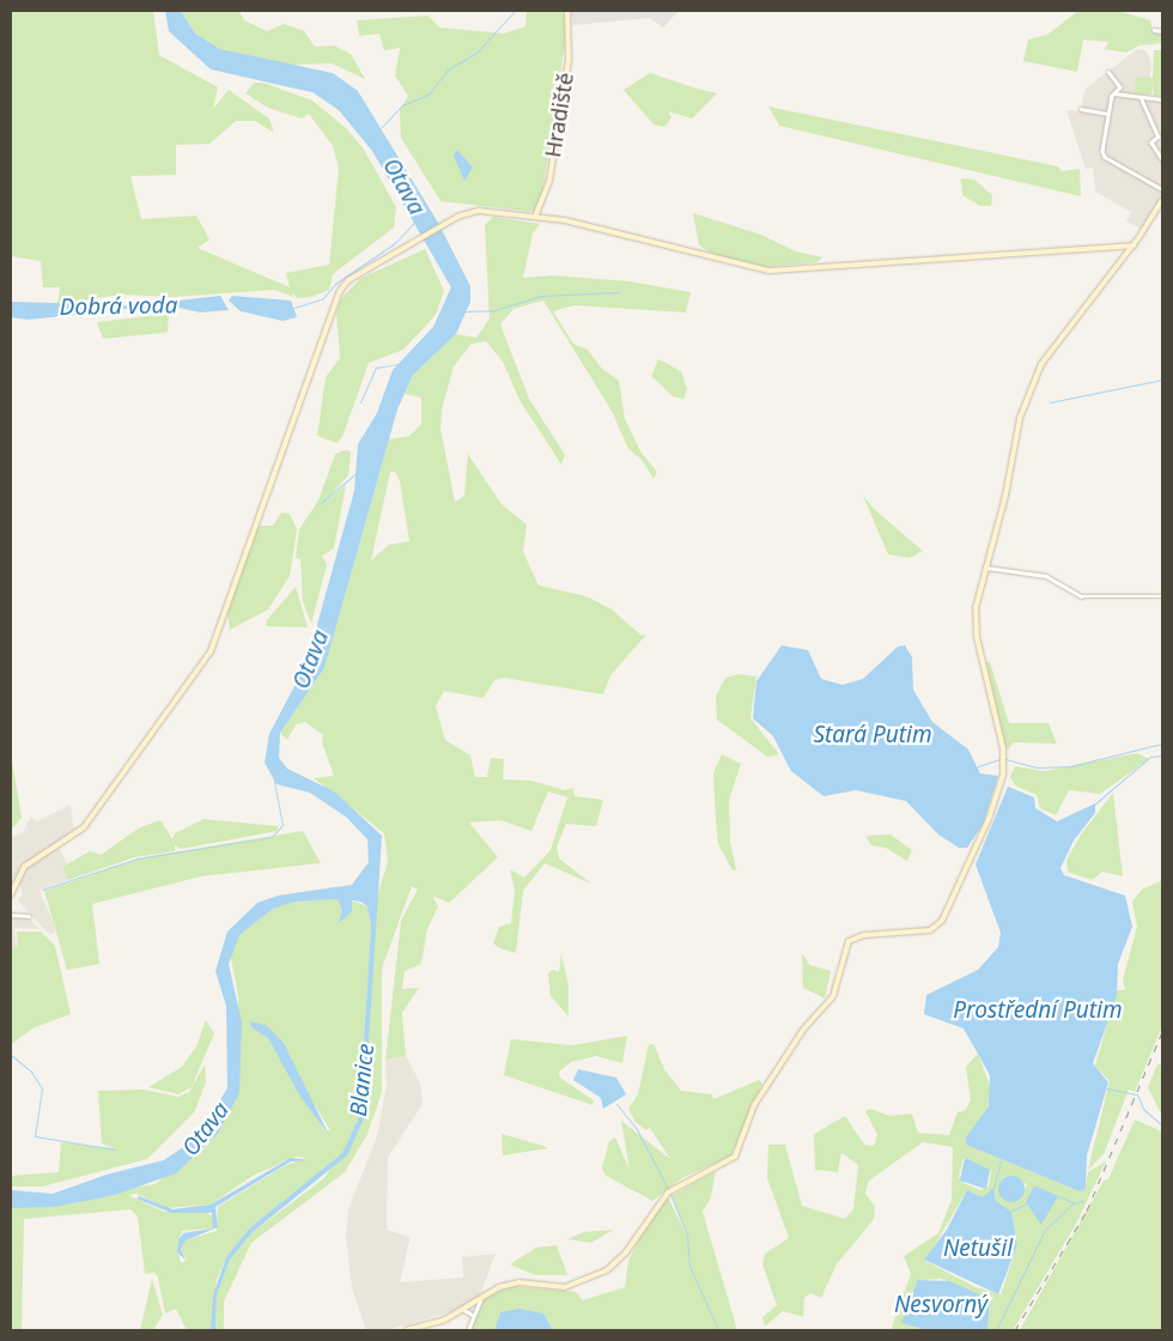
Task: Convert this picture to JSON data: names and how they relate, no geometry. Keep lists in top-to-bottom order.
{
  "streets": {
    "street": ["Hradiště"]
  },
  "water": [
    "Otava",
    "Dobrá voda",
    "Stará Putim",
    "Prostřední Putim",
    "Blanice",
    "Netušil",
    "Nesvorný"
  ]
}
